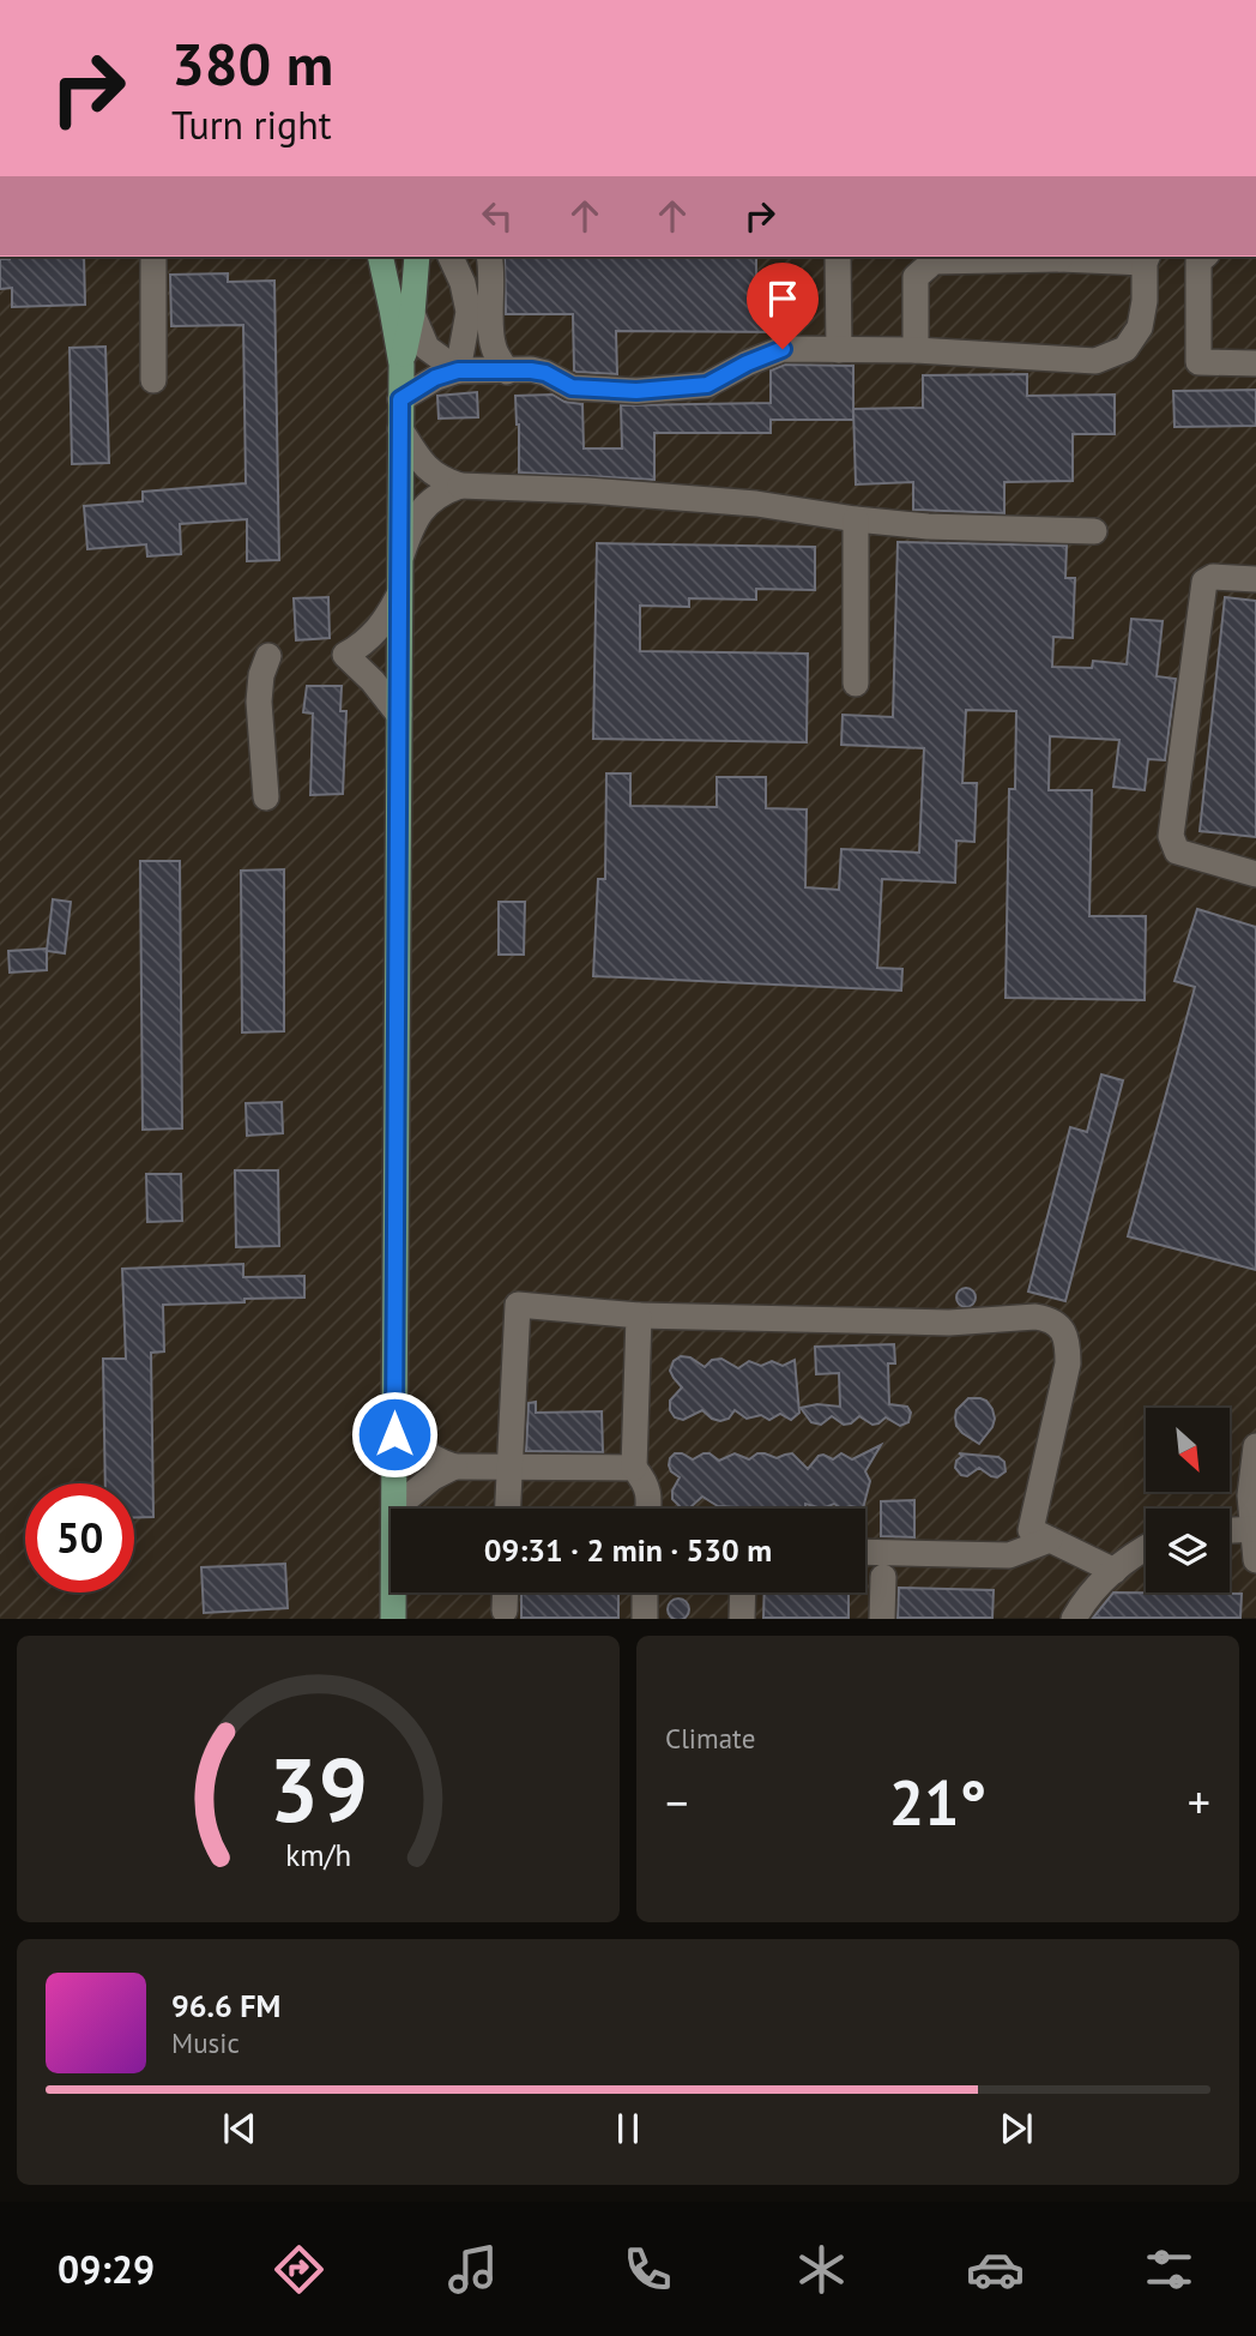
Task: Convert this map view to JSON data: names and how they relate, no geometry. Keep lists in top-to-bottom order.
{
  "north": "bottom right",
  "page": {
    "turn": ["380 m", "Turn right"],
    "limit": "50",
    "trip": "09:31 · 2 min · 530 m",
    "tile": "Climate",
    "heat": ["−", "21°", "+"],
    "song": ["96.6 FM", "Music"],
    "tabs": "09:29",
    "gauge": ["39", "km/h"]
  }
}
